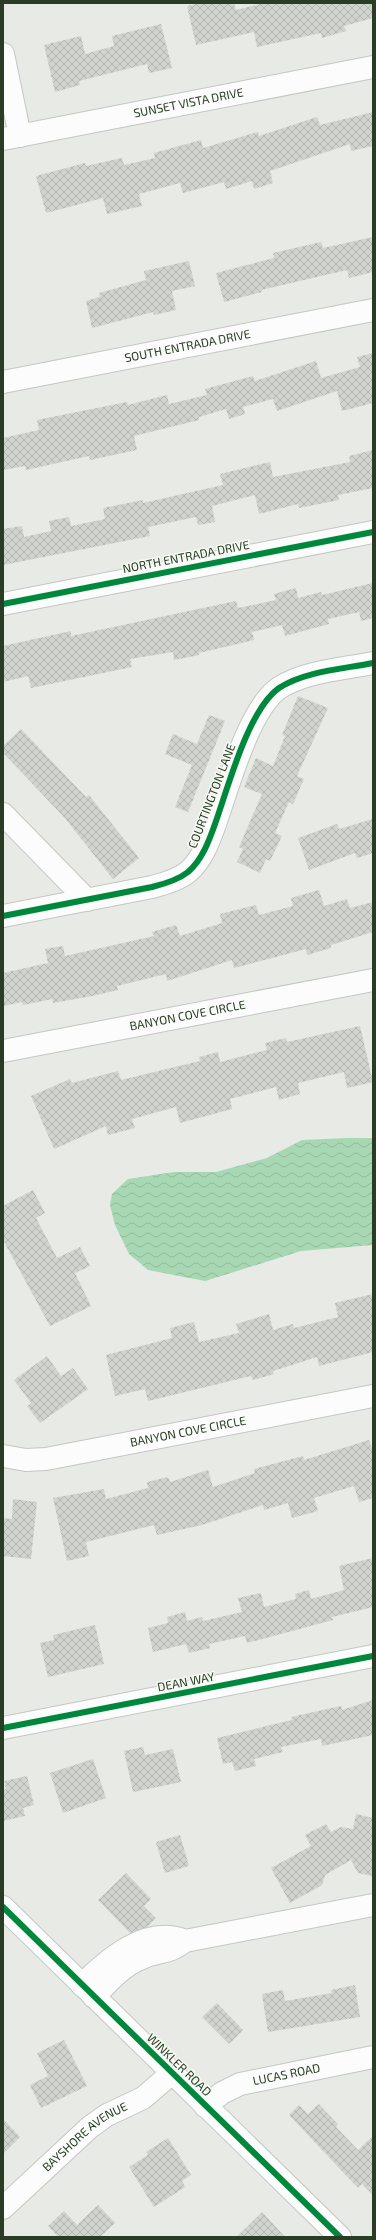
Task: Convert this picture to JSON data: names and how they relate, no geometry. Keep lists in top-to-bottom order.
{
  "streets": {
    "street": [
      "SUNSET VISTA DRIVE",
      "SOUTH ENTRADA DRIVE",
      "NORTH ENTRADA DRIVE",
      "COURTINGTON LANE",
      "BANYON COVE CIRCLE",
      "DEAN WAY",
      "WINKLER ROAD",
      "LUCAS ROAD",
      "BAYSHORE AVENUE"
    ]
  },
  "crossings": [
    ["WINKLER ROAD", "LUCAS ROAD"],
    ["WINKLER ROAD", "BAYSHORE AVENUE"]
  ]
}
